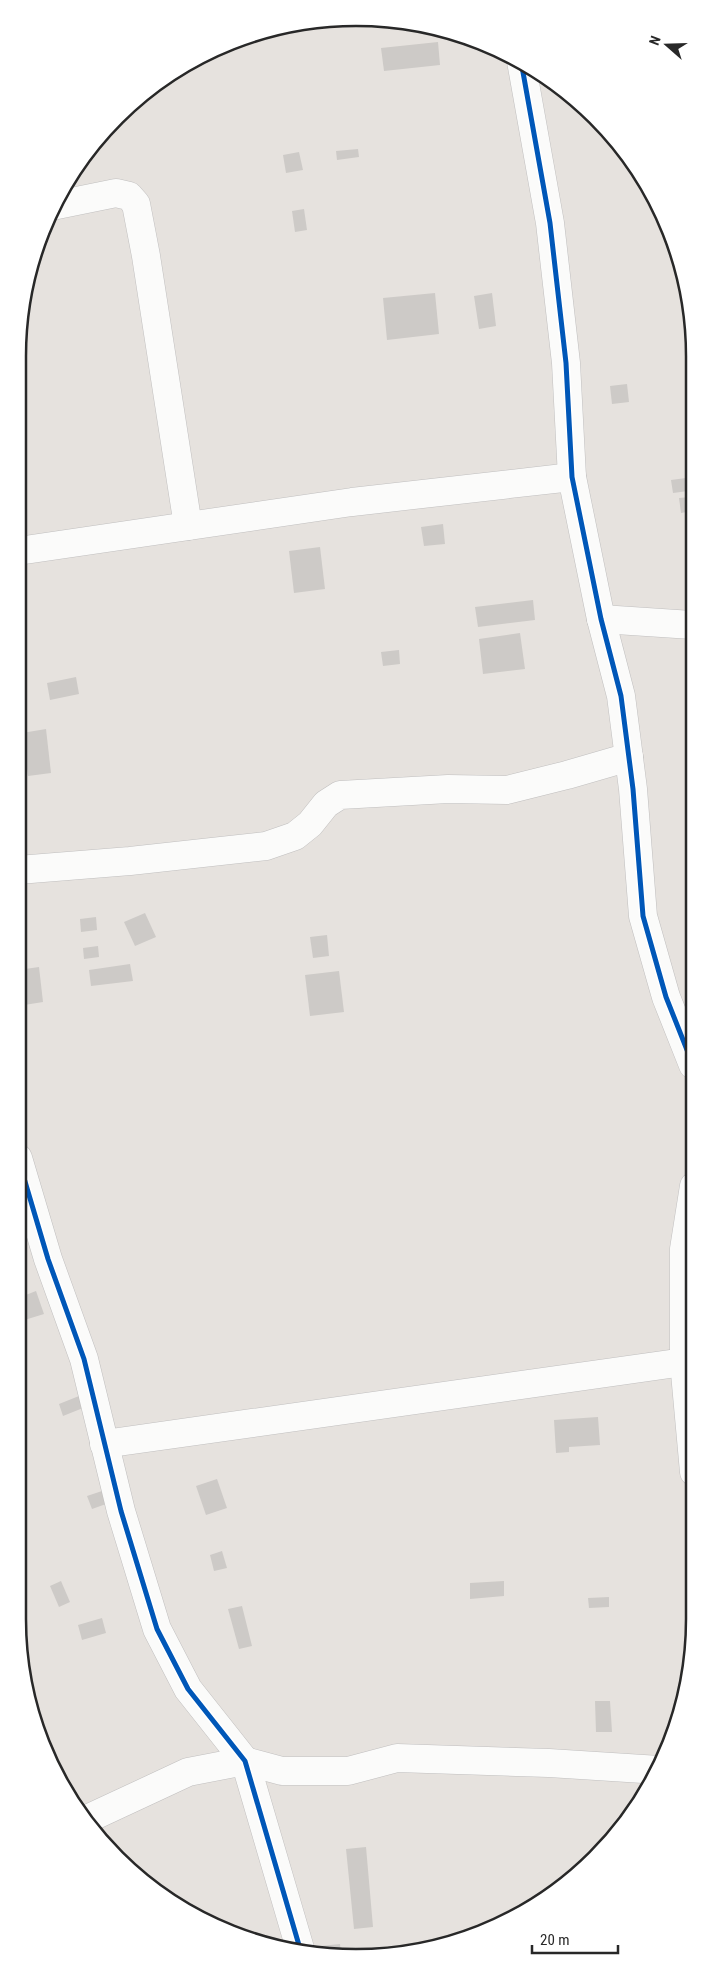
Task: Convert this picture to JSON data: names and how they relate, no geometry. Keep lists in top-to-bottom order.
{
  "scale_bar": "20 m",
  "north": "left"
}
